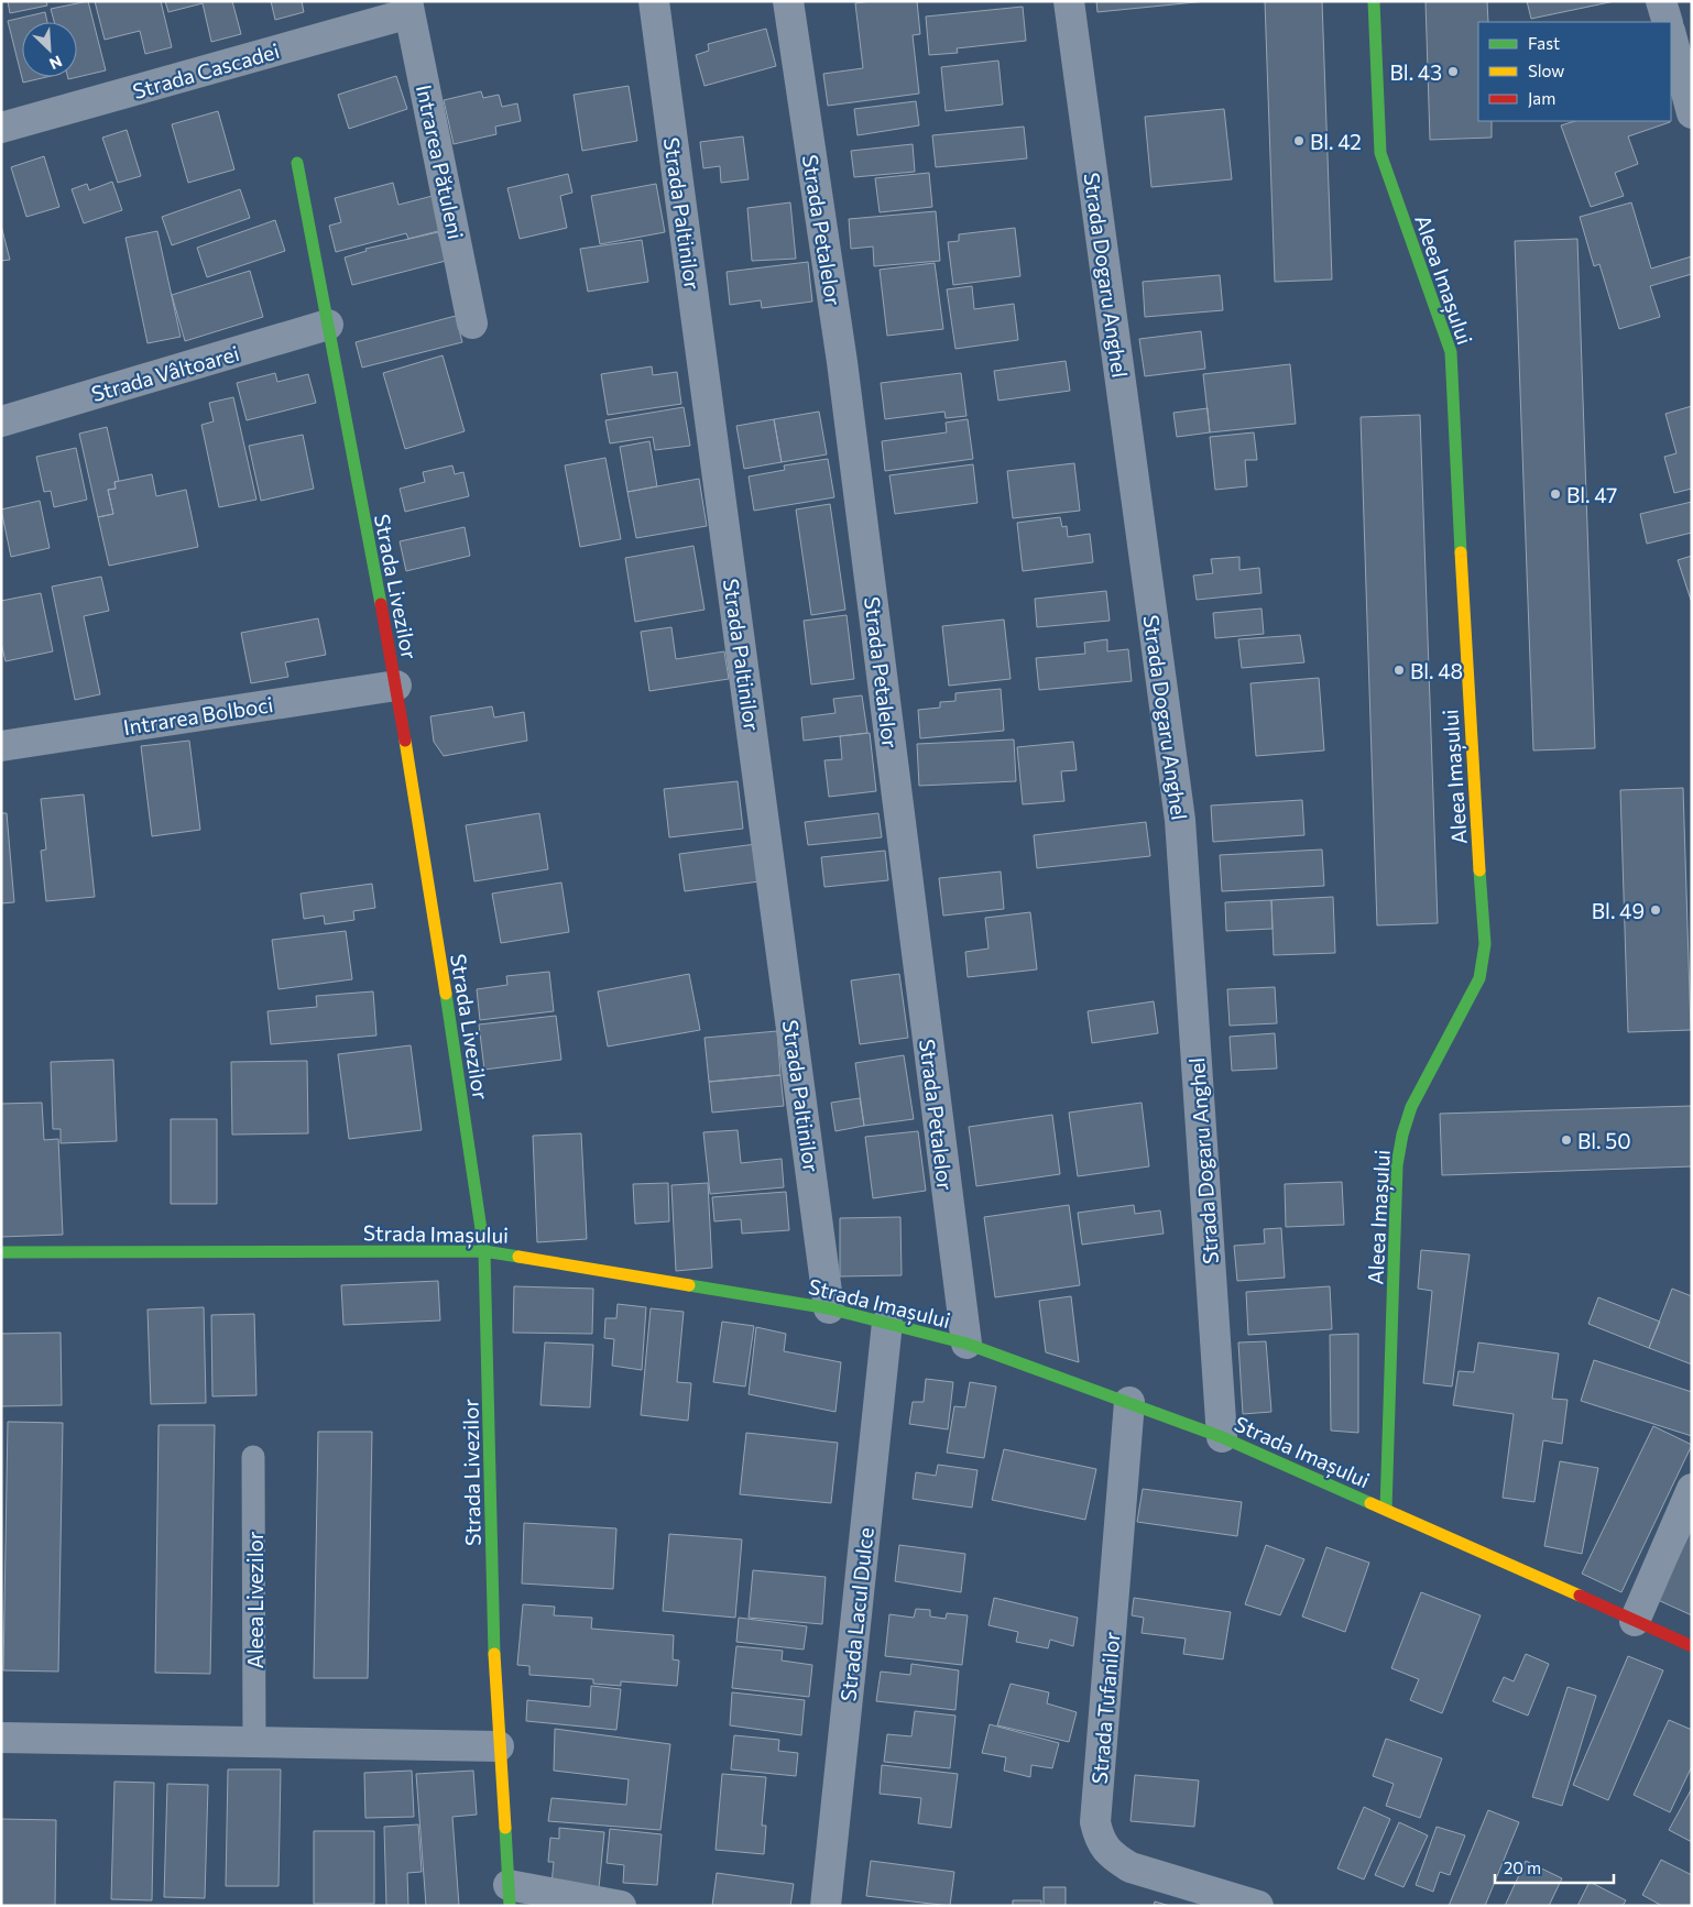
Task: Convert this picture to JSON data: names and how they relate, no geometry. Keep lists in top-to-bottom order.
{
  "streets": {
    "street": [
      "Strada Cascadei",
      "Intrarea Pătuleni",
      "Strada Paltinilor",
      "Strada Petalelor",
      "Strada Dogaru Anghel",
      "Aleea Imașului",
      "Strada Vâltoarei",
      "Strada Livezilor",
      "Intrarea Bolboci",
      "Strada Imașului",
      "Strada Lacul Dulce",
      "Strada Tufanilor"
    ],
    "lane": ["Aleea Livezilor"]
  },
  "crossings": [
    ["Strada Cascadei", "Intrarea Pătuleni"],
    ["Strada Paltinilor", "Strada Imașului"],
    ["Strada Petalelor", "Strada Imașului"],
    ["Strada Dogaru Anghel", "Strada Imașului"],
    ["Aleea Imașului", "Strada Imașului"],
    ["Strada Vâltoarei", "Strada Livezilor"],
    ["Strada Livezilor", "Intrarea Bolboci"],
    ["Strada Livezilor", "Strada Imașului"],
    ["Strada Imașului", "Strada Lacul Dulce"],
    ["Strada Imașului", "Strada Tufanilor"]
  ],
  "places": [
    "Bl. 43",
    "Bl. 42",
    "Bl. 47",
    "Bl. 48",
    "Bl. 49",
    "Bl. 50"
  ],
  "legend": ["Fast", "Slow", "Jam"],
  "scale_bar": "20 m",
  "north": "bottom right"
}
